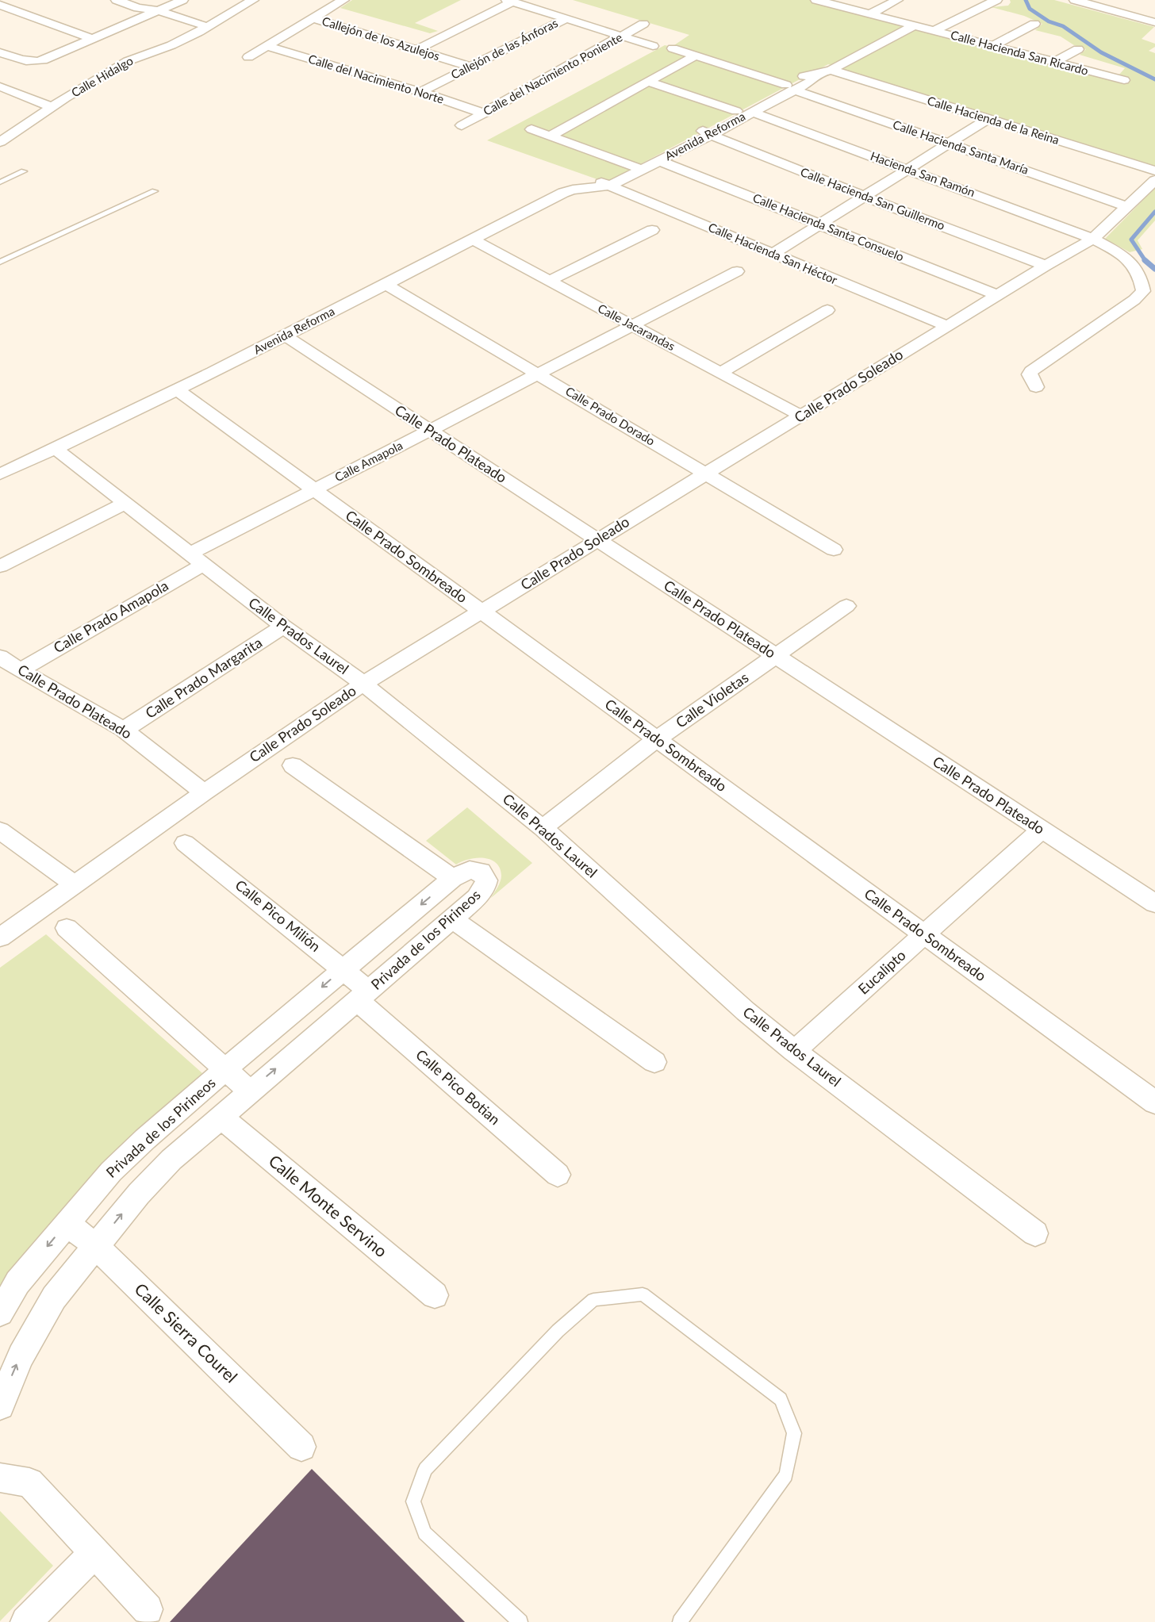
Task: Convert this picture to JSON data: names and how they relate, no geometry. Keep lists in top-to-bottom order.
{
  "streets": {
    "street": [
      "Callejón de los Azulejos",
      "Callejón de las Ánforas",
      "Calle Hacienda San Ricardo",
      "Calle del Nacimiento Poniente",
      "Calle Hidalgo",
      "Calle del Nacimiento Norte",
      "Calle Hacienda de la Reina",
      "Avenida Reforma",
      "Calle Hacienda Santa María",
      "Hacienda San Ramón",
      "Calle Hacienda San Guillermo",
      "Calle Hacienda Santa Consuelo",
      "Calle Hacienda San Héctor",
      "Calle Jacarandas",
      "Calle Prado Soleado",
      "Calle Prado Dorado",
      "Calle Prado Plateado",
      "Calle Amapola",
      "Calle Prado Sombreado",
      "Calle Prado Amapola",
      "Calle Prados Laurel",
      "Calle Prado Margarita",
      "Calle Violetas",
      "Calle Pico Milión",
      "Privada de los Pirineos",
      "Eucalipto",
      "Calle Pico Botian",
      "Calle Monte Servino",
      "Calle Sierra Courel"
    ]
  },
  "crossings": [
    ["Callejón de los Azulejos", "Callejón de las Ánforas"],
    ["Callejón de las Ánforas", "Calle del Nacimiento Norte"],
    ["Calle Hacienda San Ricardo", "Avenida Reforma"],
    ["Calle del Nacimiento Poniente", "Calle del Nacimiento Norte"],
    ["Calle Hacienda de la Reina", "Avenida Reforma"],
    ["Avenida Reforma", "Calle Hacienda Santa María"],
    ["Avenida Reforma", "Hacienda San Ramón"],
    ["Avenida Reforma", "Calle Hacienda San Guillermo"],
    ["Avenida Reforma", "Calle Hacienda Santa Consuelo"],
    ["Avenida Reforma", "Calle Hacienda San Héctor"],
    ["Avenida Reforma", "Calle Jacarandas"],
    ["Avenida Reforma", "Calle Prado Dorado"],
    ["Avenida Reforma", "Calle Prado Plateado"],
    ["Avenida Reforma", "Calle Prado Sombreado"],
    ["Avenida Reforma", "Calle Prados Laurel"],
    ["Calle Hacienda Santa María", "Calle Prado Soleado"],
    ["Hacienda San Ramón", "Calle Prado Soleado"],
    ["Calle Hacienda San Guillermo", "Calle Prado Soleado"],
    ["Calle Hacienda Santa Consuelo", "Calle Prado Soleado"],
    ["Calle Hacienda San Héctor", "Calle Prado Soleado"],
    ["Calle Jacarandas", "Calle Prado Soleado"],
    ["Calle Jacarandas", "Calle Amapola"],
    ["Calle Prado Soleado", "Calle Prado Dorado"],
    ["Calle Prado Soleado", "Calle Prado Plateado"],
    ["Calle Prado Soleado", "Calle Prado Sombreado"],
    ["Calle Prado Soleado", "Calle Prados Laurel"],
    ["Calle Prado Dorado", "Calle Amapola"],
    ["Calle Prado Plateado", "Calle Amapola"],
    ["Calle Prado Plateado", "Calle Prado Amapola"],
    ["Calle Prado Plateado", "Calle Prado Margarita"],
    ["Calle Prado Plateado", "Calle Violetas"],
    ["Calle Prado Plateado", "Eucalipto"],
    ["Calle Amapola", "Calle Prado Sombreado"],
    ["Calle Amapola", "Calle Prado Amapola"],
    ["Calle Amapola", "Calle Prados Laurel"],
    ["Calle Prado Sombreado", "Calle Violetas"],
    ["Calle Prado Sombreado", "Eucalipto"],
    ["Calle Prado Amapola", "Calle Prados Laurel"],
    ["Calle Prados Laurel", "Calle Prado Margarita"],
    ["Calle Prados Laurel", "Calle Violetas"],
    ["Calle Prados Laurel", "Eucalipto"],
    ["Calle Pico Milión", "Privada de los Pirineos"],
    ["Calle Pico Milión", "Calle Pico Botian"],
    ["Privada de los Pirineos", "Calle Pico Botian"],
    ["Privada de los Pirineos", "Calle Monte Servino"],
    ["Privada de los Pirineos", "Calle Sierra Courel"]
  ]
}
